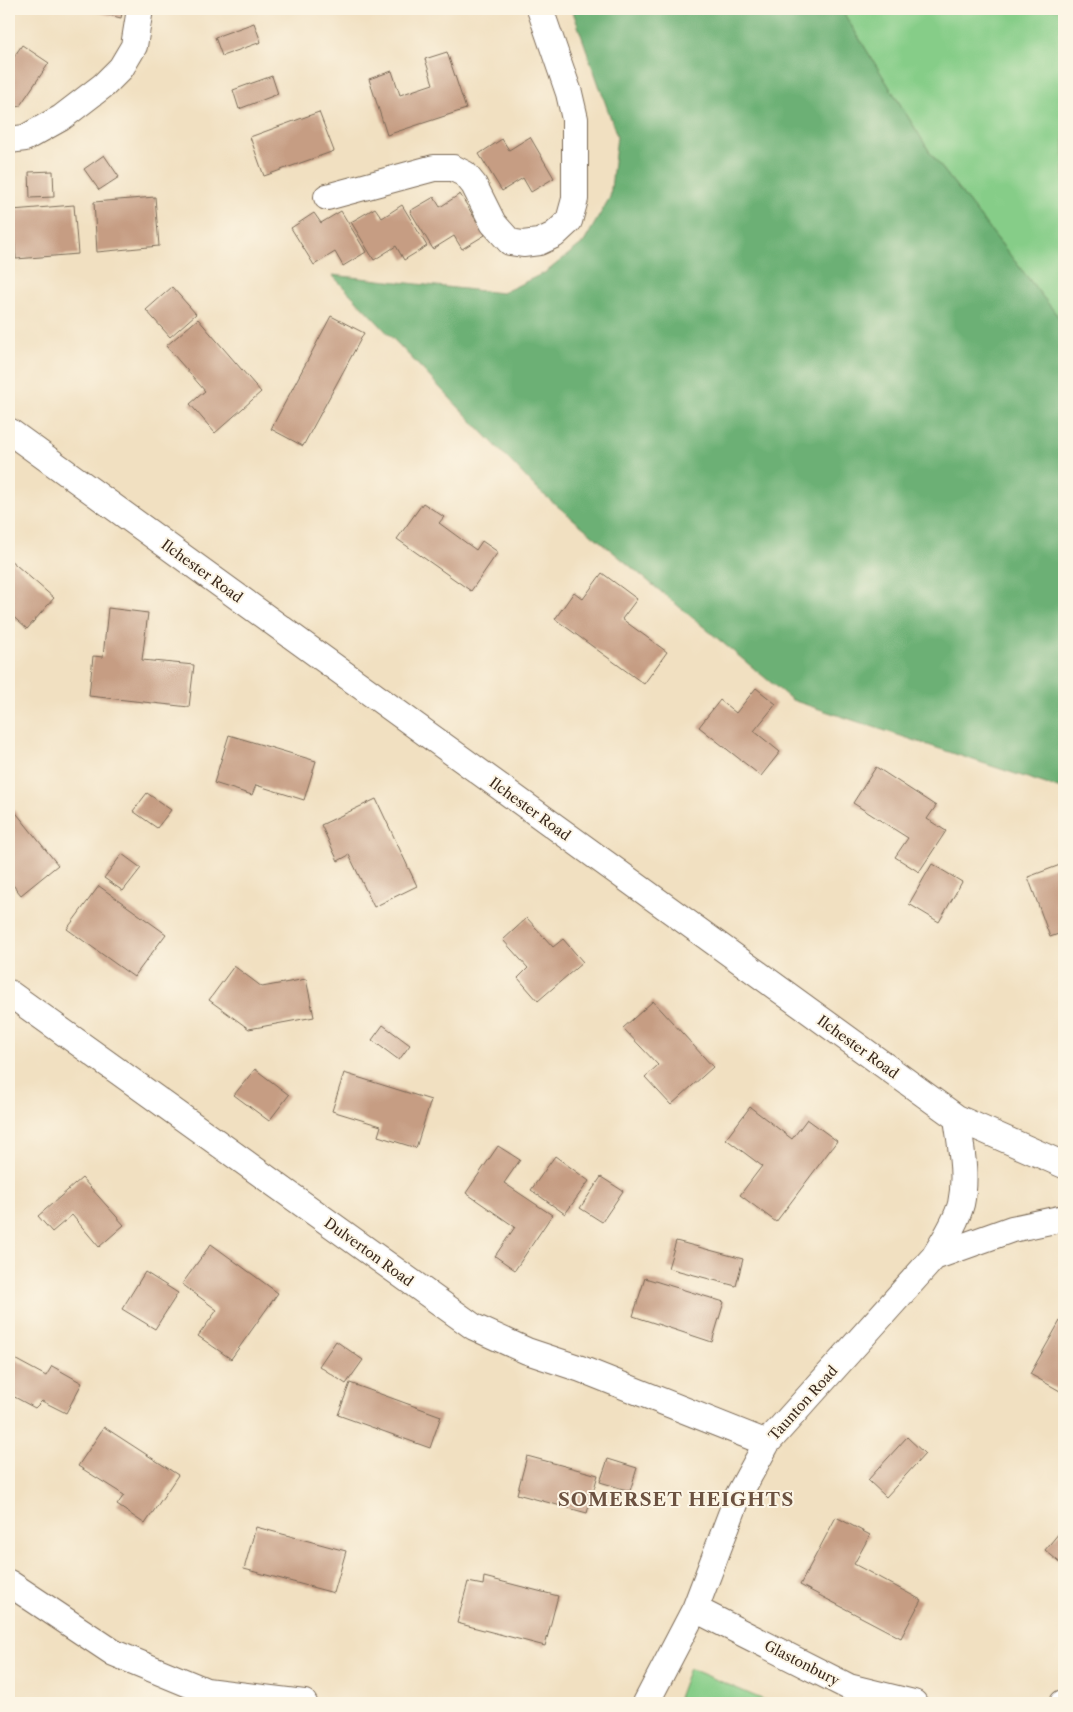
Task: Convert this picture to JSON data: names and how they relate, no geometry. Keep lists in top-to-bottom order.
{
  "streets": {
    "street": [
      "Ilchester Road",
      "Dulverton Road",
      "Taunton Road",
      "Glastonbury"
    ]
  },
  "crossings": [
    ["Ilchester Road", "Taunton Road"],
    ["Dulverton Road", "Taunton Road"],
    ["Taunton Road", "Glastonbury"]
  ],
  "districts": ["SOMERSET HEIGHTS"]
}
